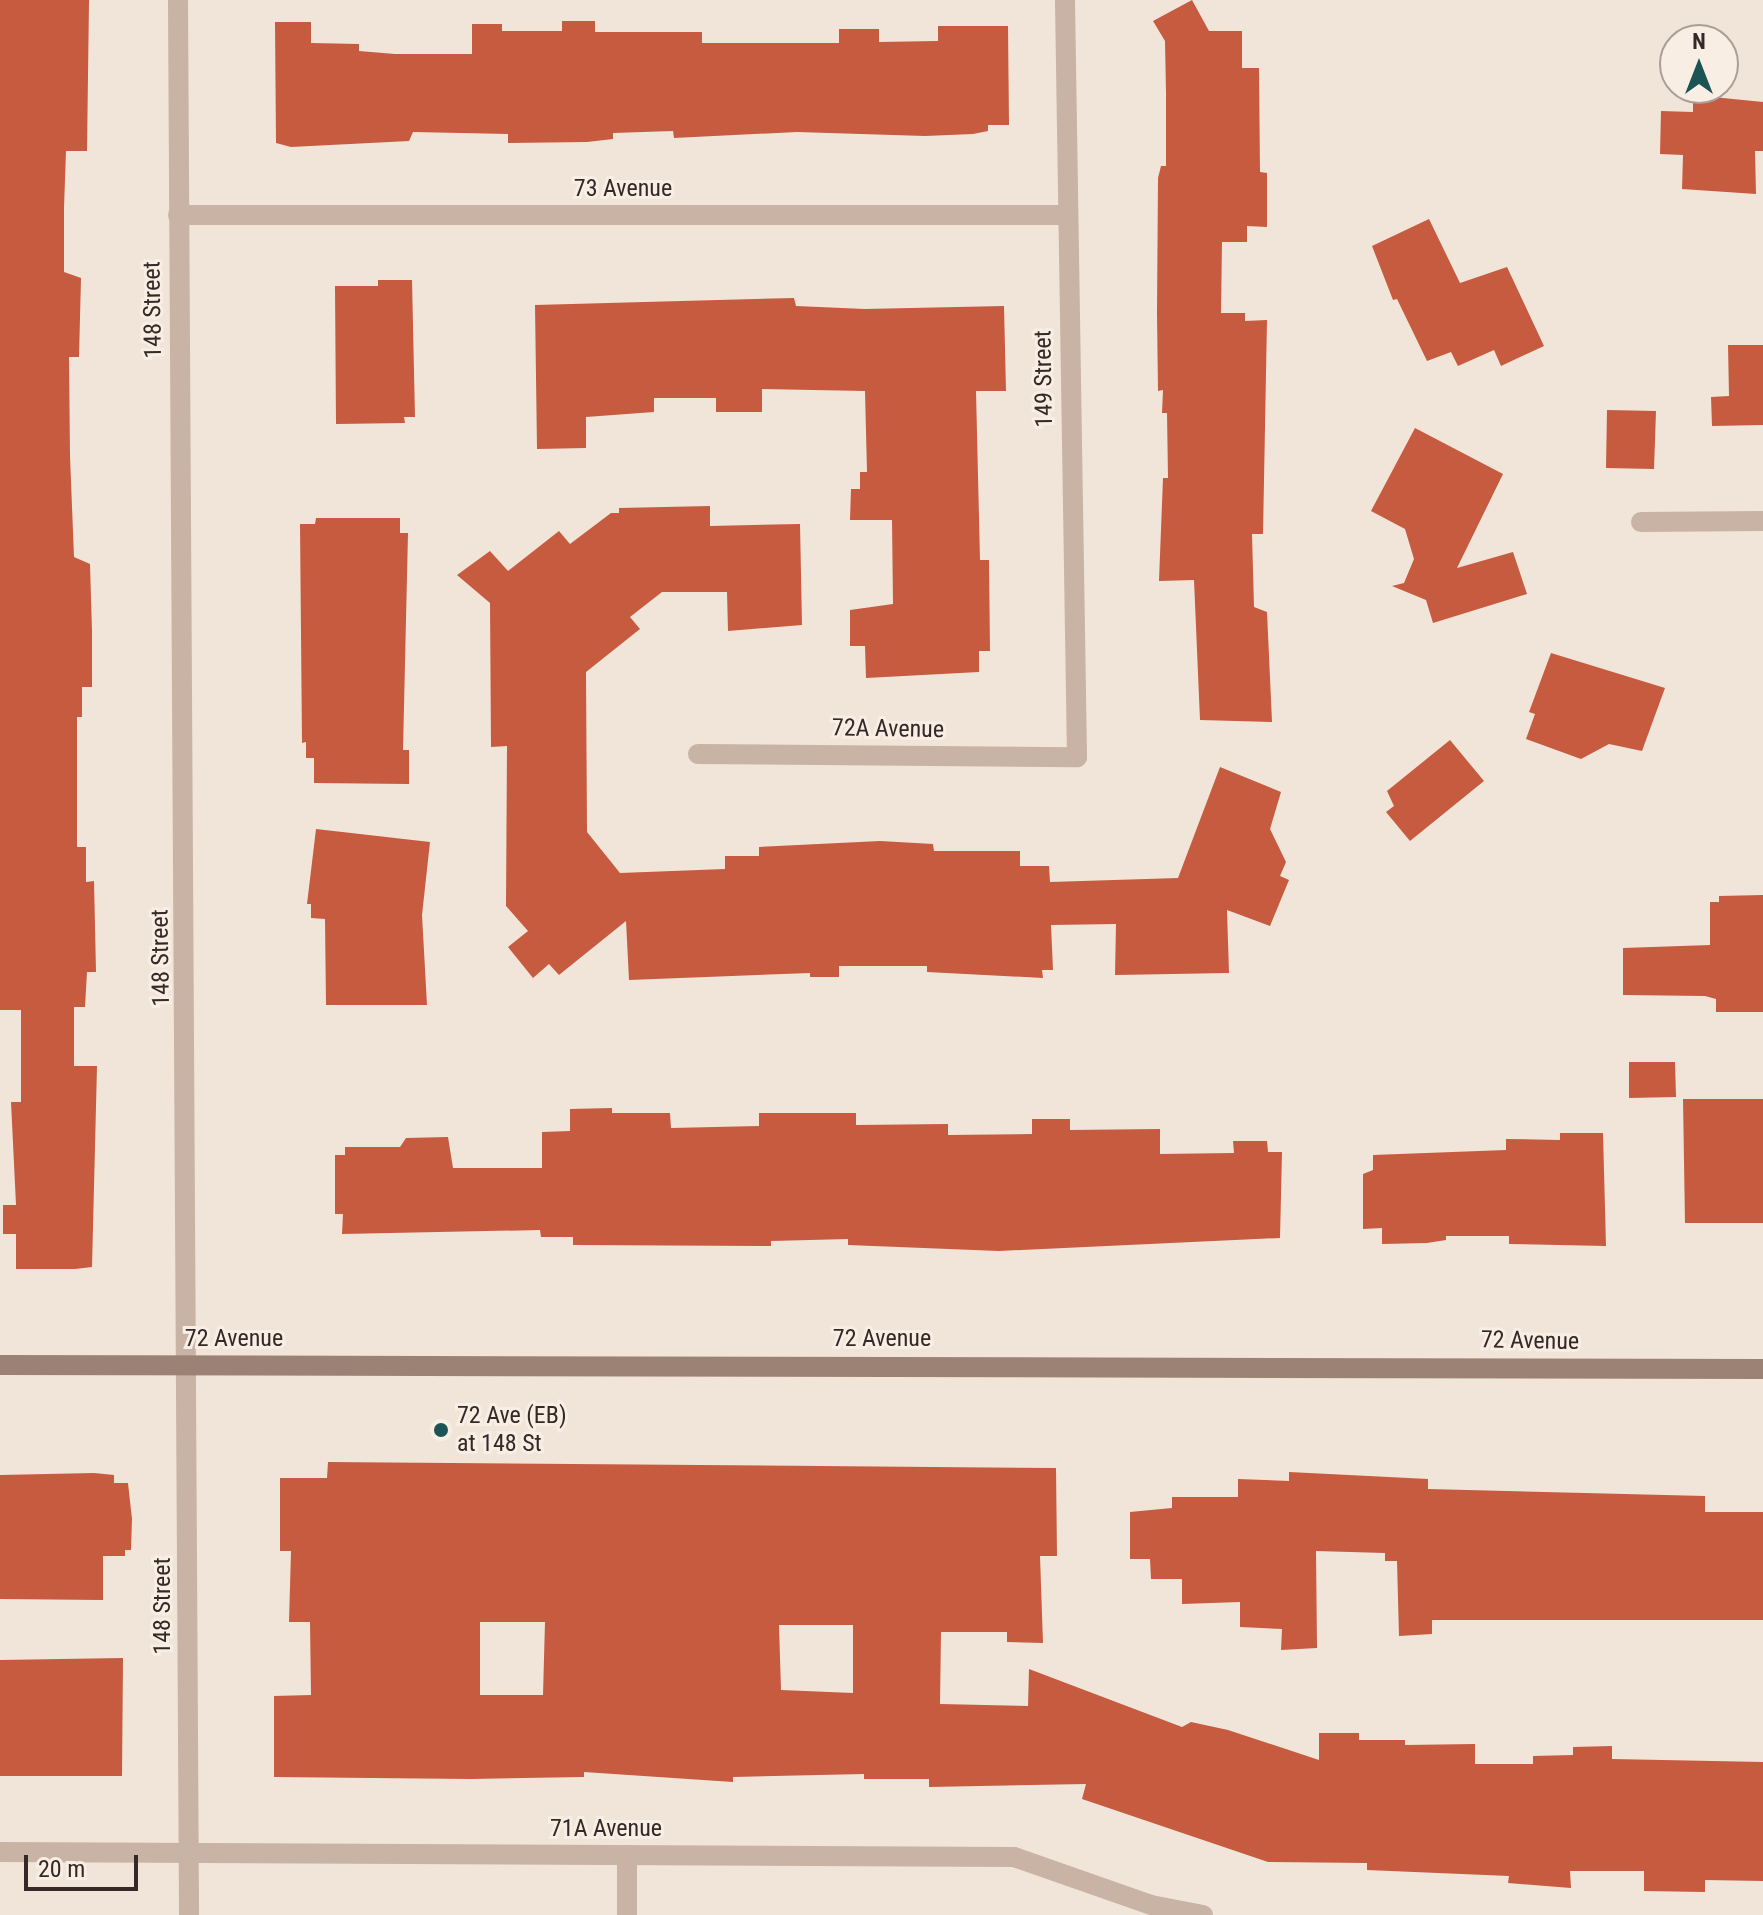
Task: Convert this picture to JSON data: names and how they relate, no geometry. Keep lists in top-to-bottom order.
{
  "streets": {
    "main road": ["72 Avenue"],
    "street": [
      "73 Avenue",
      "148 Street",
      "149 Street",
      "72A Avenue",
      "71A Avenue"
    ]
  },
  "crossings": [
    ["73 Avenue", "148 Street"],
    ["73 Avenue", "149 Street"],
    ["148 Street", "72 Avenue"],
    ["148 Street", "71A Avenue"],
    ["149 Street", "72A Avenue"]
  ],
  "places": ["72 Ave (EB) at 148 St"],
  "scale_bar": "20 m",
  "north": "top"
}
